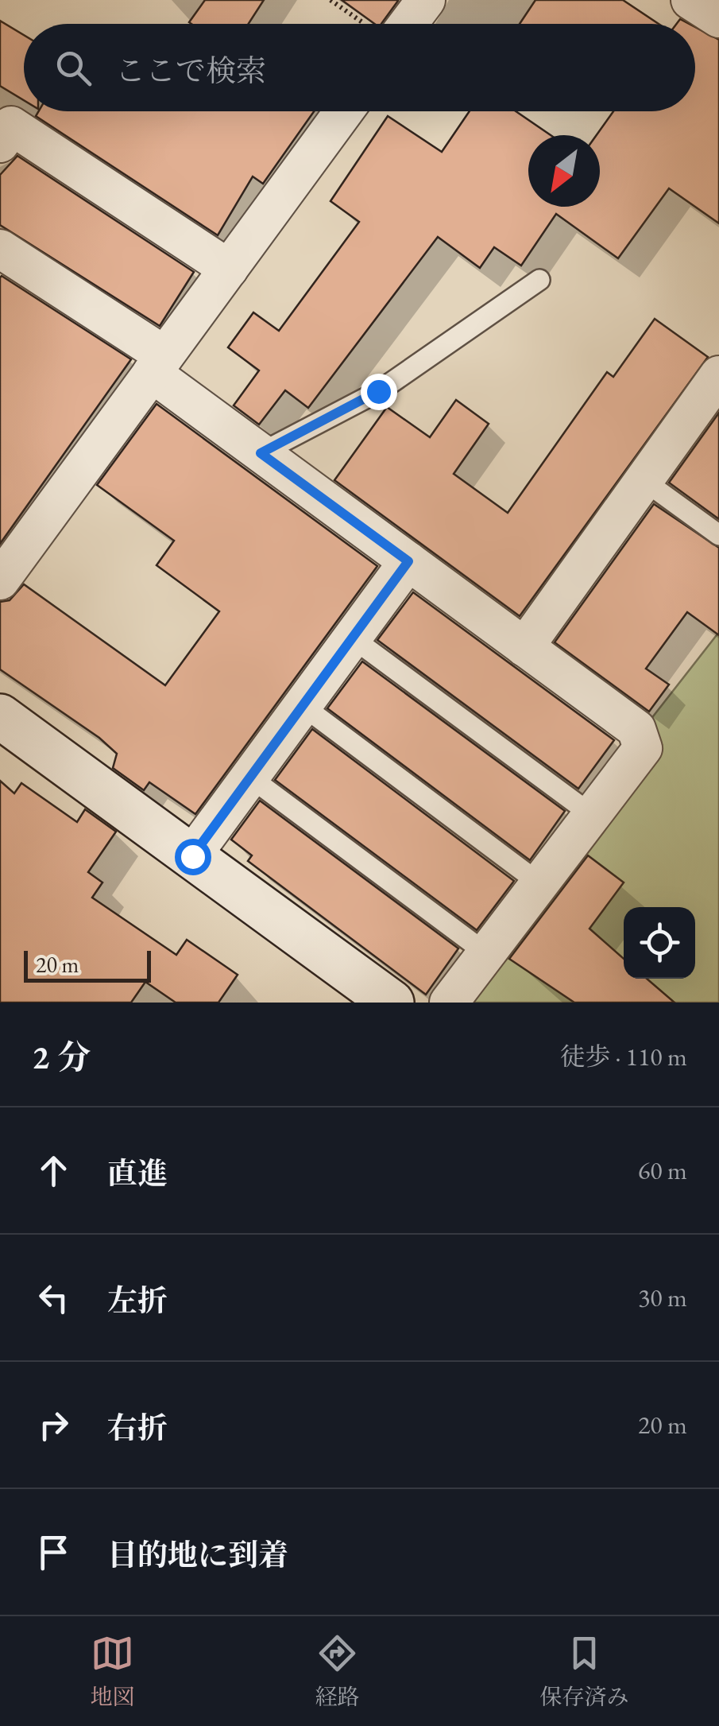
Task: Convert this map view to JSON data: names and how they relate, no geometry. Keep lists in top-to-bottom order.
{
  "scale_bar": "20 m",
  "north": "bottom left",
  "page": {
    "search": "ここで検索",
    "scale": "20 m",
    "heading": ["2 分", "徒歩 · 110 m"],
    "list": [
      ["直進", "60 m"],
      ["左折", "30 m"],
      ["右折", "20 m"],
      "目的地に到着"
    ],
    "nav": ["地図", "経路", "保存済み"]
  }
}
